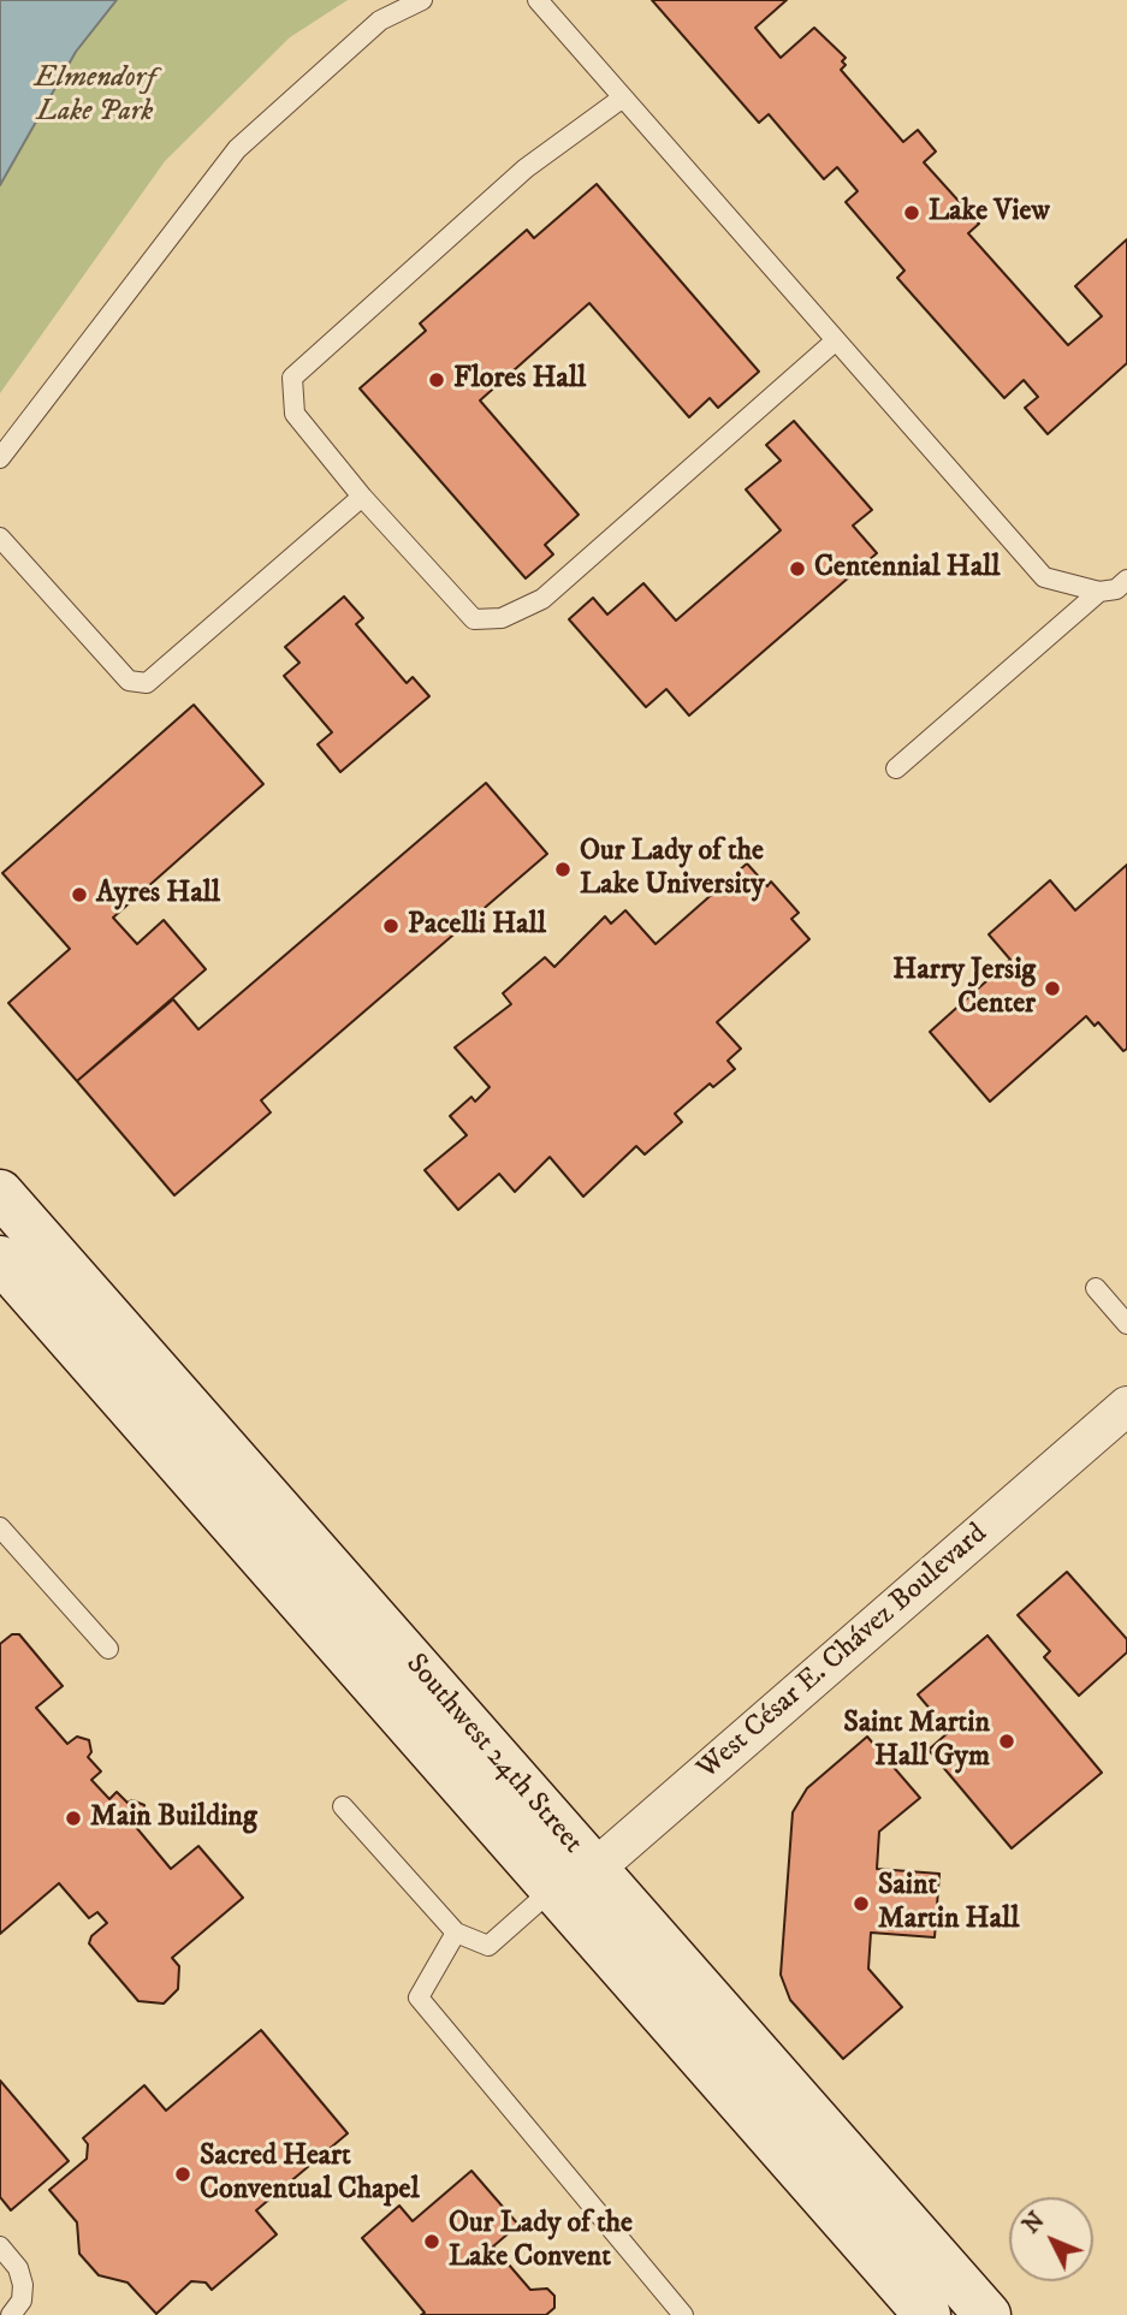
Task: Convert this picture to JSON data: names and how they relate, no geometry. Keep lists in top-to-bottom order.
{
  "streets": {
    "main road": ["Southwest 24th Street"],
    "street": ["West César E. Chávez Boulevard"]
  },
  "crossings": [
    ["West César E. Chávez Boulevard", "Southwest 24th Street"]
  ],
  "parks": ["Elmendorf Lake Park"],
  "places": [
    "Lake View",
    "Flores Hall",
    "Centennial Hall",
    "Our Lady of the Lake University",
    "Ayres Hall",
    "Pacelli Hall",
    "Harry Jersig Center",
    "Saint Martin Hall Gym",
    "Main Building",
    "Saint Martin Hall",
    "Sacred Heart Conventual Chapel",
    "Our Lady of the Lake Convent"
  ],
  "north": "top left"
}
